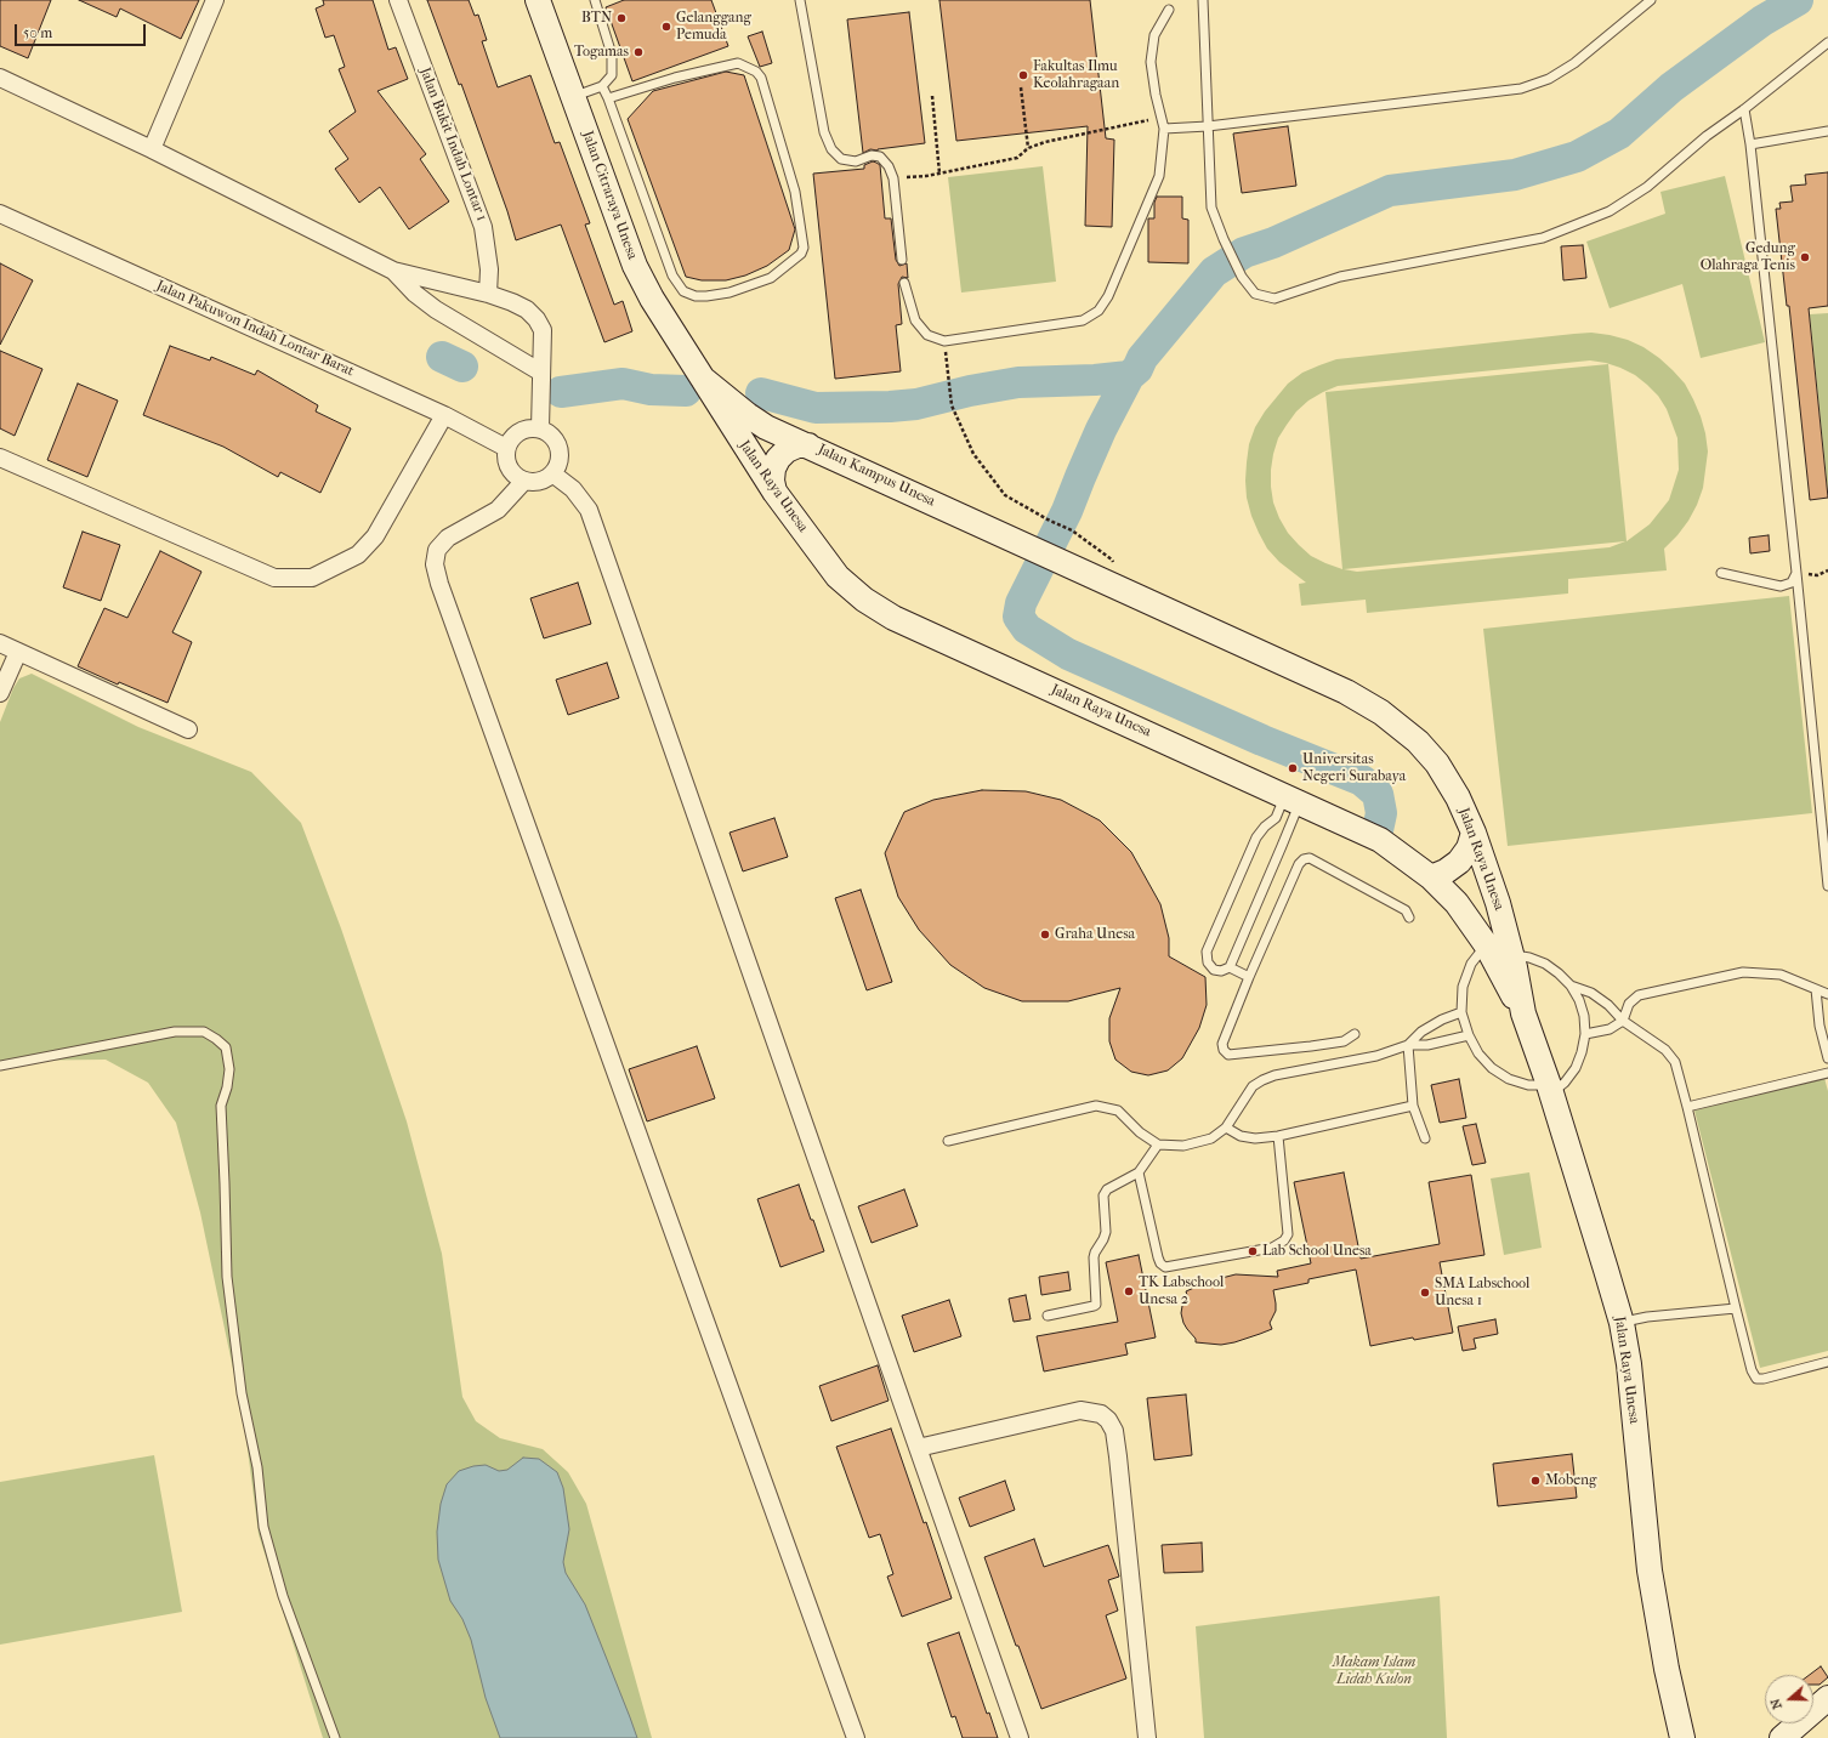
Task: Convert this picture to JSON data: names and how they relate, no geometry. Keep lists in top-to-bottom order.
{
  "streets": {
    "main road": ["Jalan Citraraya Unesa", "Jalan Kampus Unesa", "Jalan Raya Unesa"],
    "street": ["Jalan Bukit Indah Lontar 1", "Jalan Pakuwon Indah Lontar Barat"]
  },
  "crossings": [
    ["Jalan Citraraya Unesa", "Jalan Kampus Unesa"],
    ["Jalan Citraraya Unesa", "Jalan Raya Unesa"],
    ["Jalan Kampus Unesa", "Jalan Raya Unesa"]
  ],
  "parks": ["Makam Islam Lidah Kulon"],
  "places": [
    "BTN",
    "Gelanggang Pemuda",
    "Togamas",
    "Fakultas Ilmu Keolahragaan",
    "Gedung Olahraga Tenis",
    "Universitas Negeri Surabaya",
    "Graha Unesa",
    "Lab School Unesa",
    "TK Labschool Unesa 2",
    "SMA Labschool Unesa 1",
    "Mobeng"
  ],
  "scale_bar": "50 m",
  "north": "left"
}
